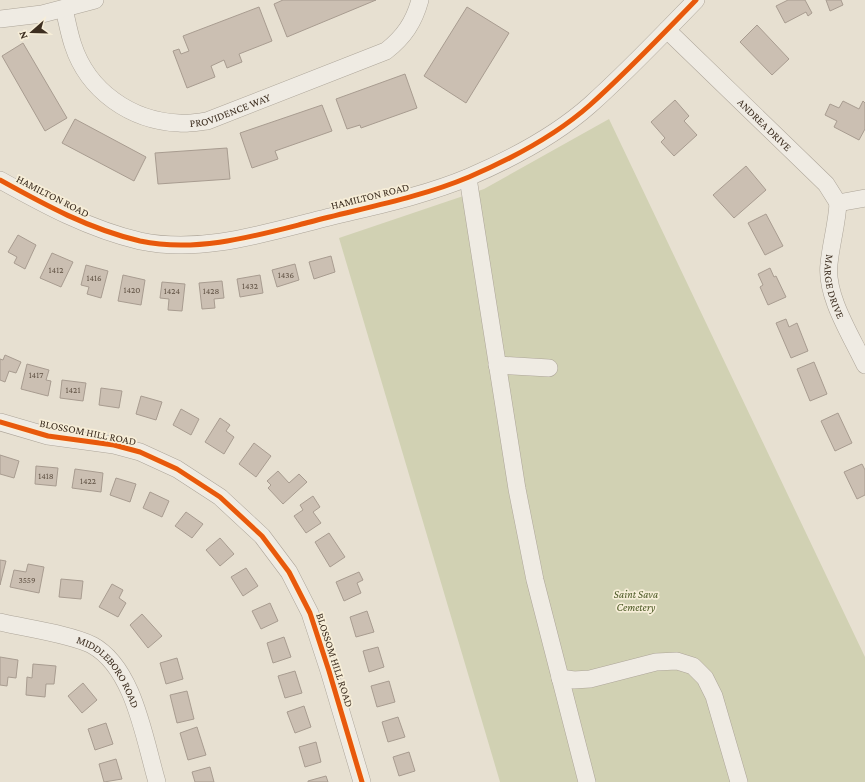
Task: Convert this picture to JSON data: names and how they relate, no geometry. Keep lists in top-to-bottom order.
{
  "streets": {
    "street": [
      "PROVIDENCE WAY",
      "ANDREA DRIVE",
      "HAMILTON ROAD",
      "MARGE DRIVE",
      "BLOSSOM HILL ROAD",
      "MIDDLEBORO ROAD"
    ]
  },
  "crossings": [
    ["ANDREA DRIVE", "HAMILTON ROAD"],
    ["ANDREA DRIVE", "MARGE DRIVE"]
  ],
  "parks": ["Saint Sava Cemetery"],
  "house_numbers": [
    "1412",
    "1436",
    "1416",
    "1432",
    "1420",
    "1424",
    "1428",
    "1417",
    "1421",
    "1418",
    "1422",
    "3559"
  ],
  "north": "left"
}
